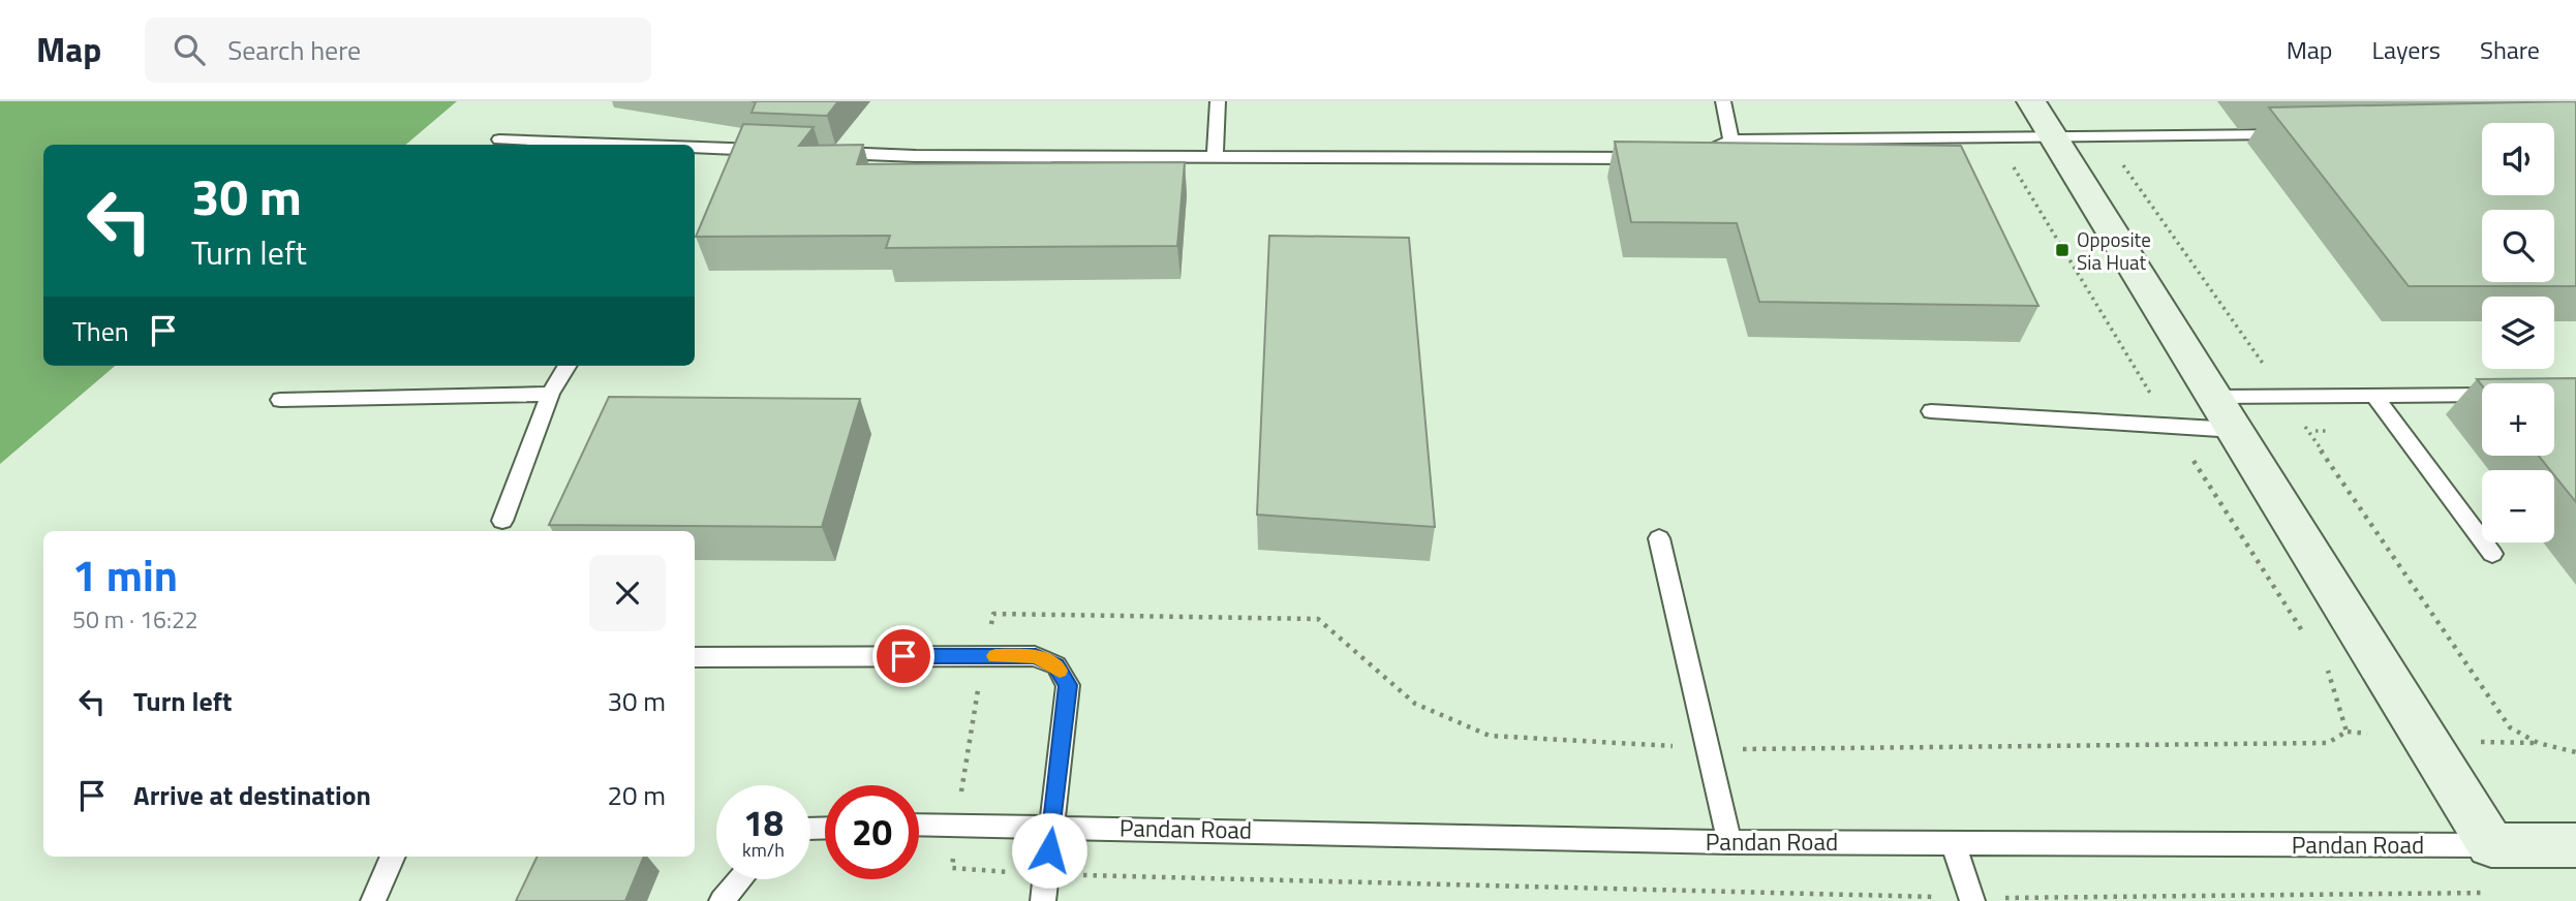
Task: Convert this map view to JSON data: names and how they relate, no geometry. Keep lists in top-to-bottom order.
{
  "streets": {
    "street": ["Pandan Road"]
  },
  "places": {
    "transit": ["Opposite Sia Huat"]
  },
  "page": {
    "header": "Map",
    "search": "Search here",
    "nav": ["Map", "Layers", "Share"],
    "map_buttons": ["+", "−"],
    "turn": ["30 m", "Turn left"],
    "then": "Then",
    "heading": ["1 min", "50 m · 16:22"],
    "list": [
      {
        "name": "Turn left",
        "value": "30 m"
      },
      {
        "name": "Arrive at destination",
        "value": "20 m"
      }
    ],
    "speed": "18 km/h",
    "limit": "20"
  }
}
